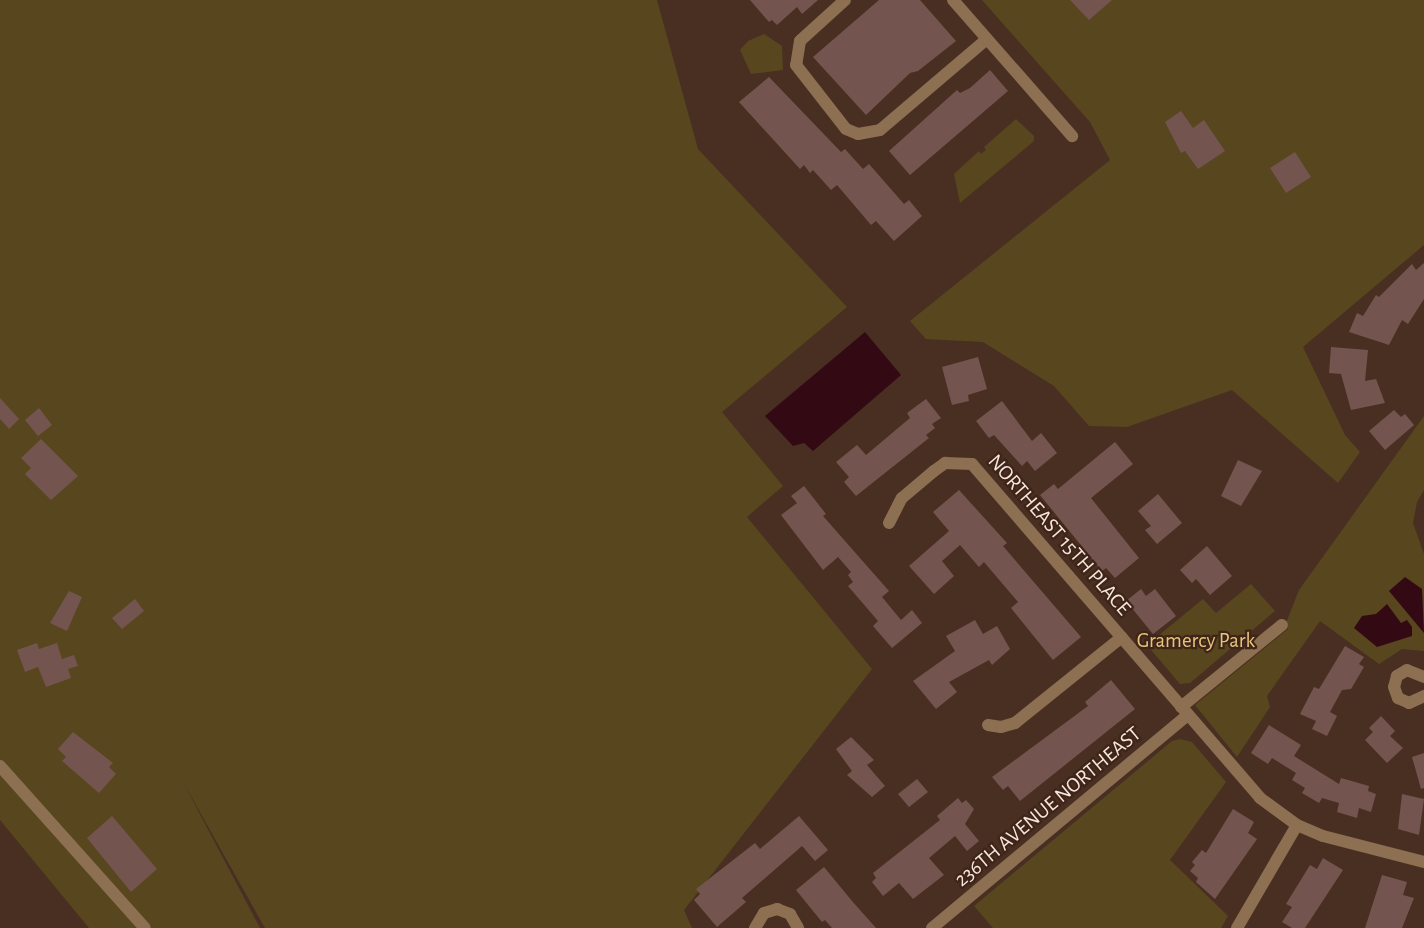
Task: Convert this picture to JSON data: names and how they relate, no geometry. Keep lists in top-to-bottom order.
{
  "streets": {
    "street": ["NORTHEAST 15TH PLACE", "236TH AVENUE NORTHEAST"]
  },
  "crossings": [
    ["NORTHEAST 15TH PLACE", "236TH AVENUE NORTHEAST"]
  ],
  "parks": ["Gramercy Park"]
}
